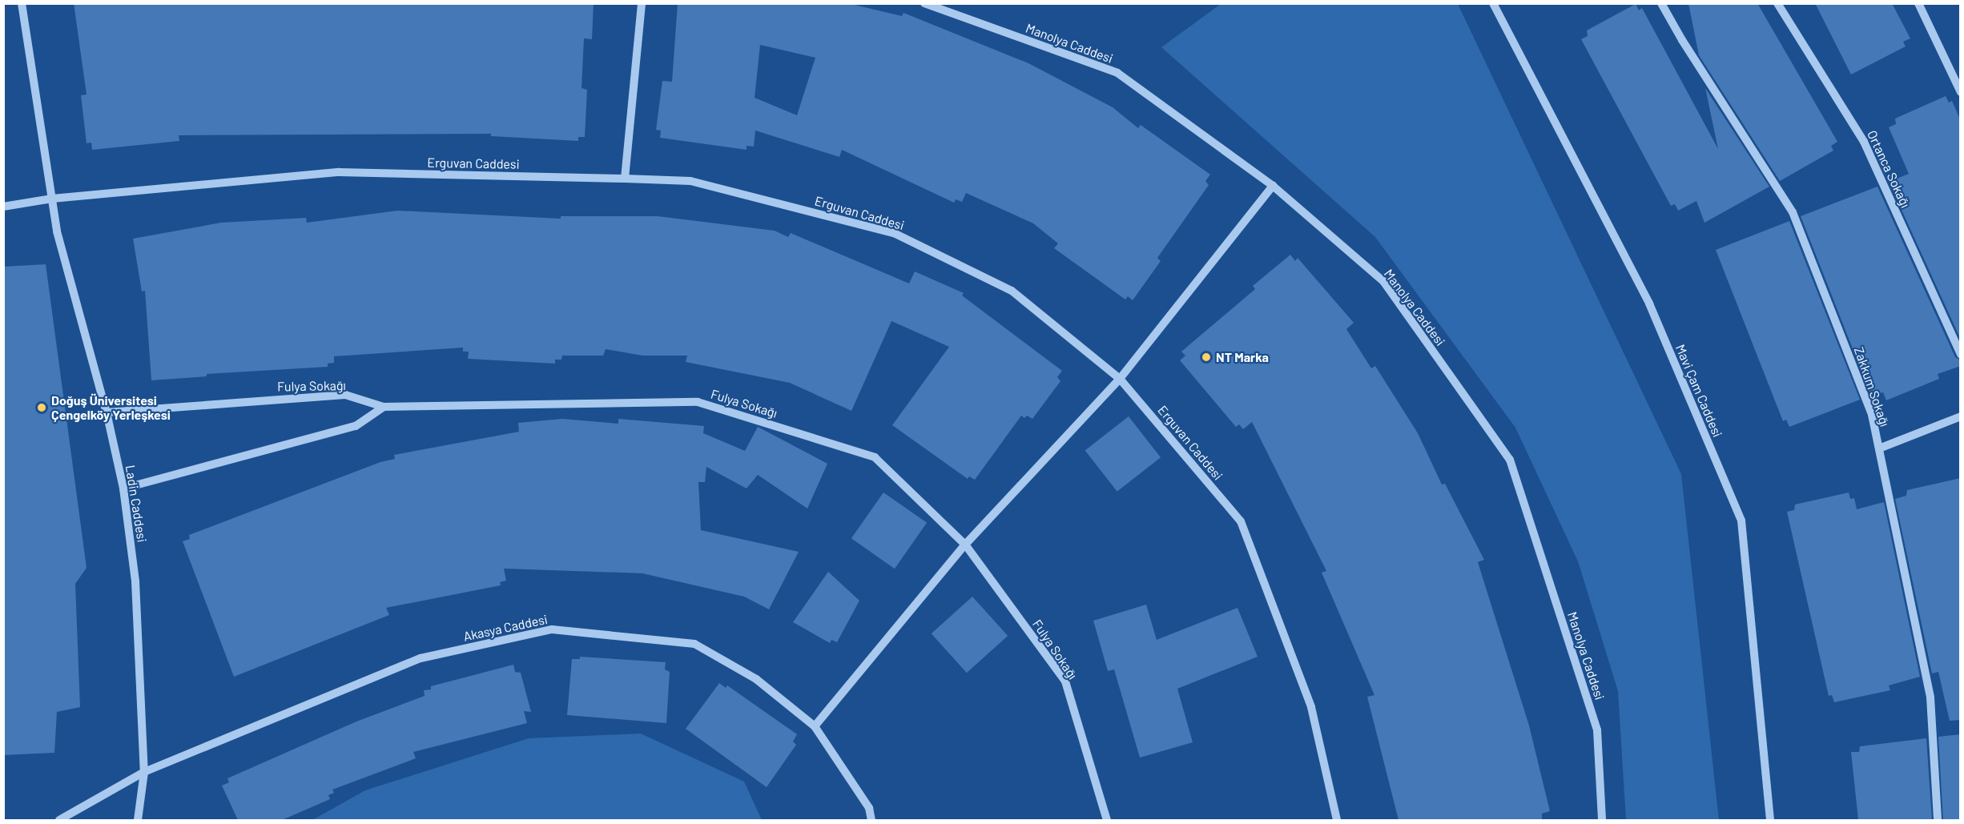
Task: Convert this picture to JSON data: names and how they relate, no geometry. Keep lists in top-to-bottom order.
{
  "streets": {
    "street": [
      "Manolya Caddesi",
      "Erguvan Caddesi",
      "Ortanca Sokağı",
      "Fulya Sokağı",
      "Zakkum Sokağı",
      "Mavi Çam Caddesi",
      "Ladin Caddesi",
      "Akasya Caddesi"
    ]
  },
  "crossings": [
    ["Erguvan Caddesi", "Ladin Caddesi"],
    ["Fulya Sokağı", "Ladin Caddesi"],
    ["Ladin Caddesi", "Akasya Caddesi"]
  ],
  "places": ["NT Marka", "Doğuş Üniversitesi Çengelköy Yerleşkesi"]
}
